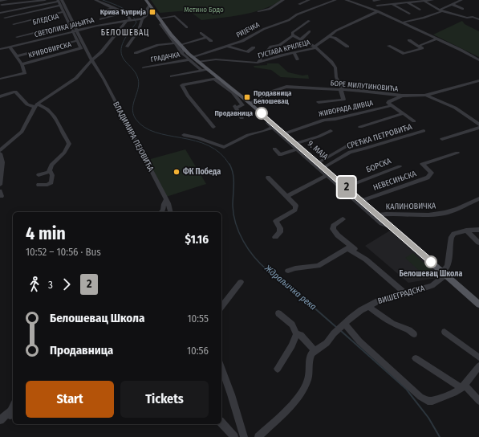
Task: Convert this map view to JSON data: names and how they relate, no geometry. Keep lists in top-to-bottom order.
{
  "streets": {
    "main road": ["9. МАЈА"],
    "street": [
      "БЛЕДСКА",
      "СВЕТОЛИКА ЈАЊИЋА",
      "РИЈЕЧКА",
      "ГУСТАВА КРКЛЕЦА",
      "КРИВОВИРСКА",
      "ГРАДАЧКА",
      "БОРЕ МИЛУТИНОВИЋА",
      "ЖИВОРАДА ДИВЦА",
      "ВЛАДИМИРА ПЕЈОВИЋА",
      "СРЕЋКА ПЕТРОВИЋА",
      "БОРСКА",
      "НЕВЕСИЊСКА",
      "КАЛИНОВИЧКА",
      "ВИШЕГРАДСКА"
    ]
  },
  "crossings": [
    ["СВЕТОЛИКА ЈАЊИЋА", "КРИВОВИРСКА"],
    ["СВЕТОЛИКА ЈАЊИЋА", "ВЛАДИМИРА ПЕЈОВИЋА"],
    ["РИЈЕЧКА", "ГРАДАЧКА"],
    ["РИЈЕЧКА", "9. МАЈА"],
    ["ГУСТАВА КРКЛЕЦА", "9. МАЈА"],
    ["КРИВОВИРСКА", "ВЛАДИМИРА ПЕЈОВИЋА"],
    ["ГРАДАЧКА", "9. МАЈА"],
    ["БОРЕ МИЛУТИНОВИЋА", "9. МАЈА"],
    ["ЖИВОРАДА ДИВЦА", "9. МАЈА"],
    ["СРЕЋКА ПЕТРОВИЋА", "9. МАЈА"],
    ["9. МАЈА", "БОРСКА"],
    ["9. МАЈА", "НЕВЕСИЊСКА"],
    ["9. МАЈА", "КАЛИНОВИЧКА"],
    ["9. МАЈА", "ВИШЕГРАДСКА"]
  ],
  "districts": ["БЕЛОШЕВАЦ"],
  "water": ["Ждраљичка река"],
  "parks": ["Метино Брдо"],
  "places": {
    "transit": ["Крива Ћуприја", "Продавница Белошевац"],
    "other": ["Продавница", "ФК Победа", "Белошевац Школа"]
  },
  "lines": ["bus line 2"],
  "page": {
    "on_map": "2",
    "heading": ["4 min", "10:52 – 10:56 · Bus", "$1.16"],
    "legs": ["3", "2"],
    "list": [
      {
        "name": "Белошевац Школа",
        "value": "10:55"
      },
      {
        "name": "Продавница",
        "value": "10:56"
      }
    ],
    "buttons": ["Start", "Tickets"]
  }
}
